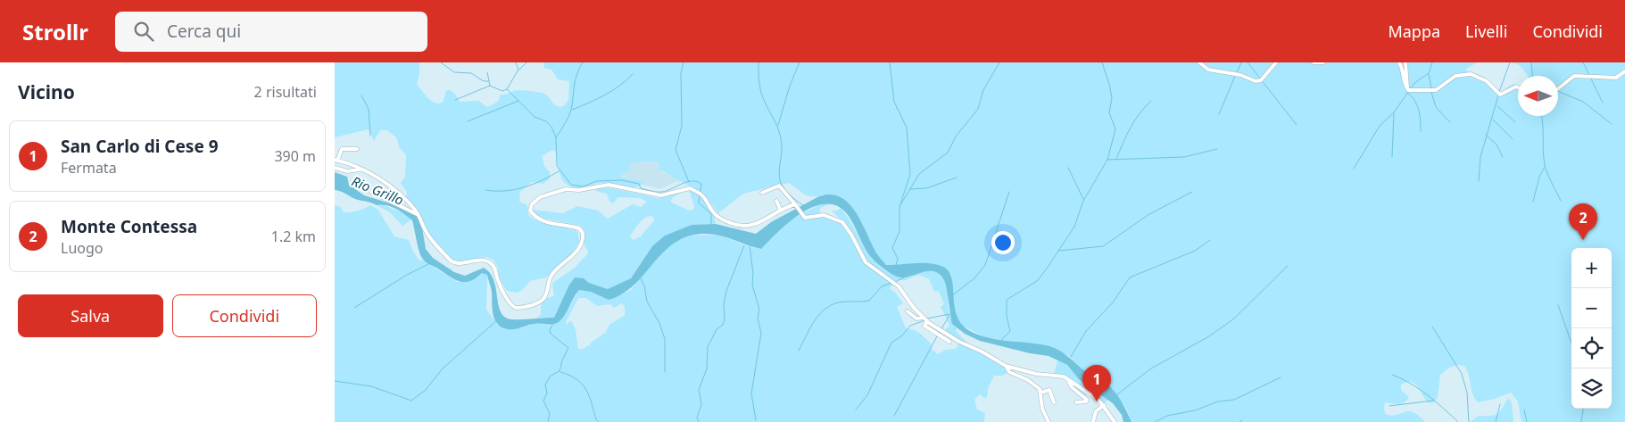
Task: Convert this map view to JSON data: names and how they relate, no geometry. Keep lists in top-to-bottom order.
{
  "water": ["Rio Grillo"],
  "north": "left",
  "page": {
    "header": "Strollr",
    "search": "Cerca qui",
    "nav": ["Mappa", "Livelli", "Condividi"],
    "heading": ["Vicino", "2 risultati"],
    "list": [
      {
        "mark": "1",
        "name": "San Carlo di Cese 9",
        "note": "Fermata",
        "value": "390 m"
      },
      {
        "mark": "2",
        "name": "Monte Contessa",
        "note": "Luogo",
        "value": "1.2 km"
      }
    ],
    "pins": ["2", "1"],
    "map_buttons": ["+", "−"],
    "buttons": ["Salva", "Condividi"]
  }
}
